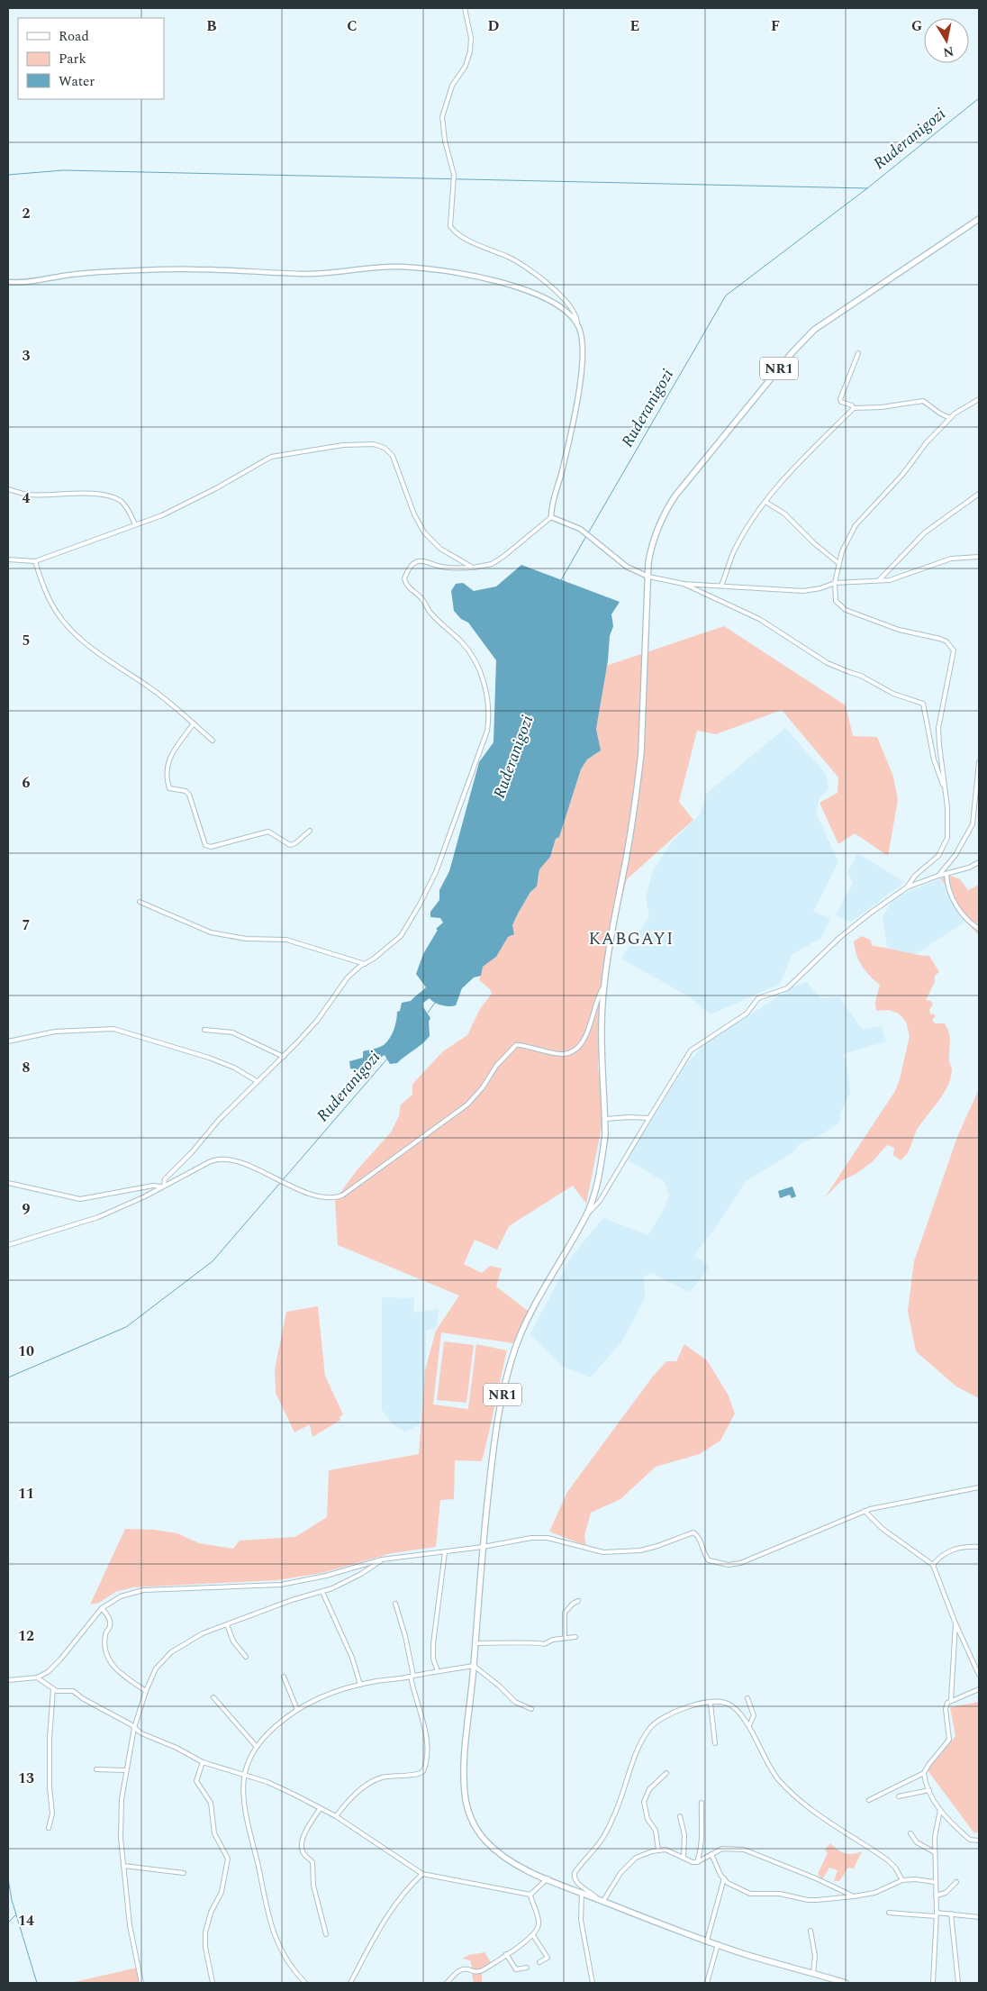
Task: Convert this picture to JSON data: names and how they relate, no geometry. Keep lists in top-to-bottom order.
{
  "streets": {
    "highway": ["NR1"]
  },
  "districts": ["KABGAYI"],
  "water": ["Ruderanigozi"],
  "legend": ["Road", "Park", "Water"],
  "north": "bottom",
  "grid": {
    "columns": [
      "B",
      "C",
      "D",
      "E",
      "F",
      "G"
    ],
    "rows": [
      "2",
      "3",
      "4",
      "5",
      "6",
      "7",
      "8",
      "9",
      "10",
      "11",
      "12",
      "13",
      "14"
    ]
  }
}
